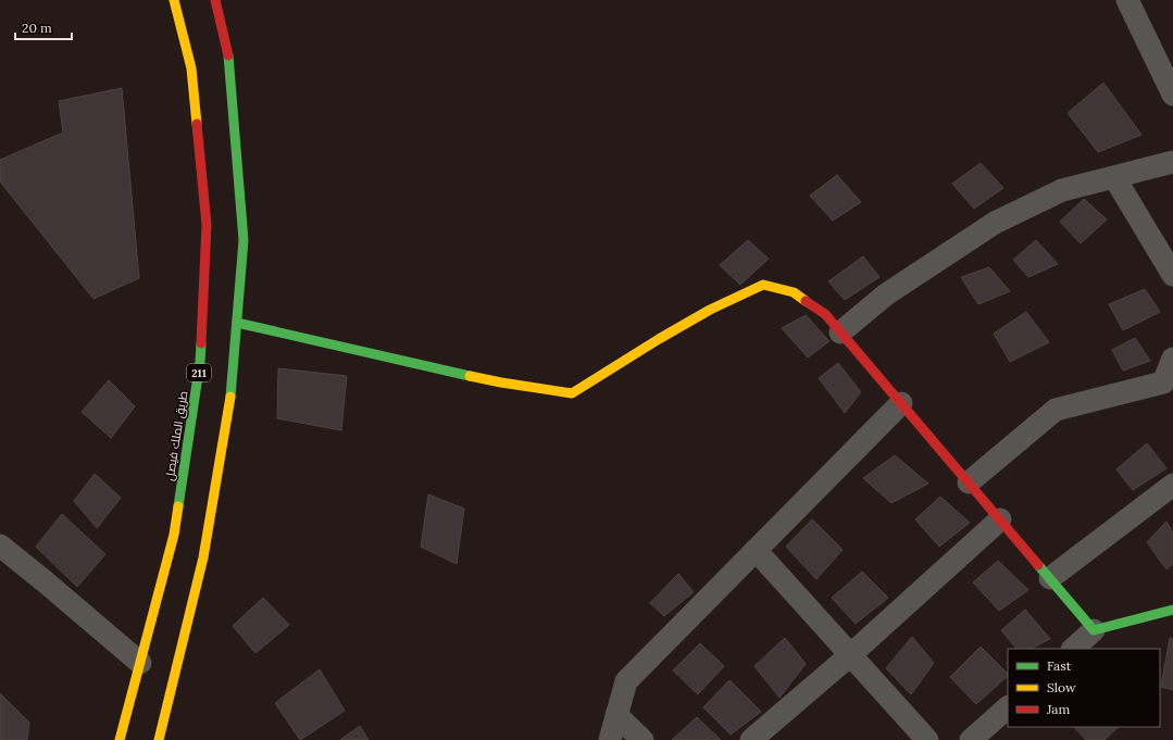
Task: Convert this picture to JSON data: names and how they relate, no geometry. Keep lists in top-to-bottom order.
{
  "streets": {
    "main road": ["211", "طريق الملك فيصل"]
  },
  "legend": ["Fast", "Slow", "Jam"],
  "scale_bar": "20 m"
}
